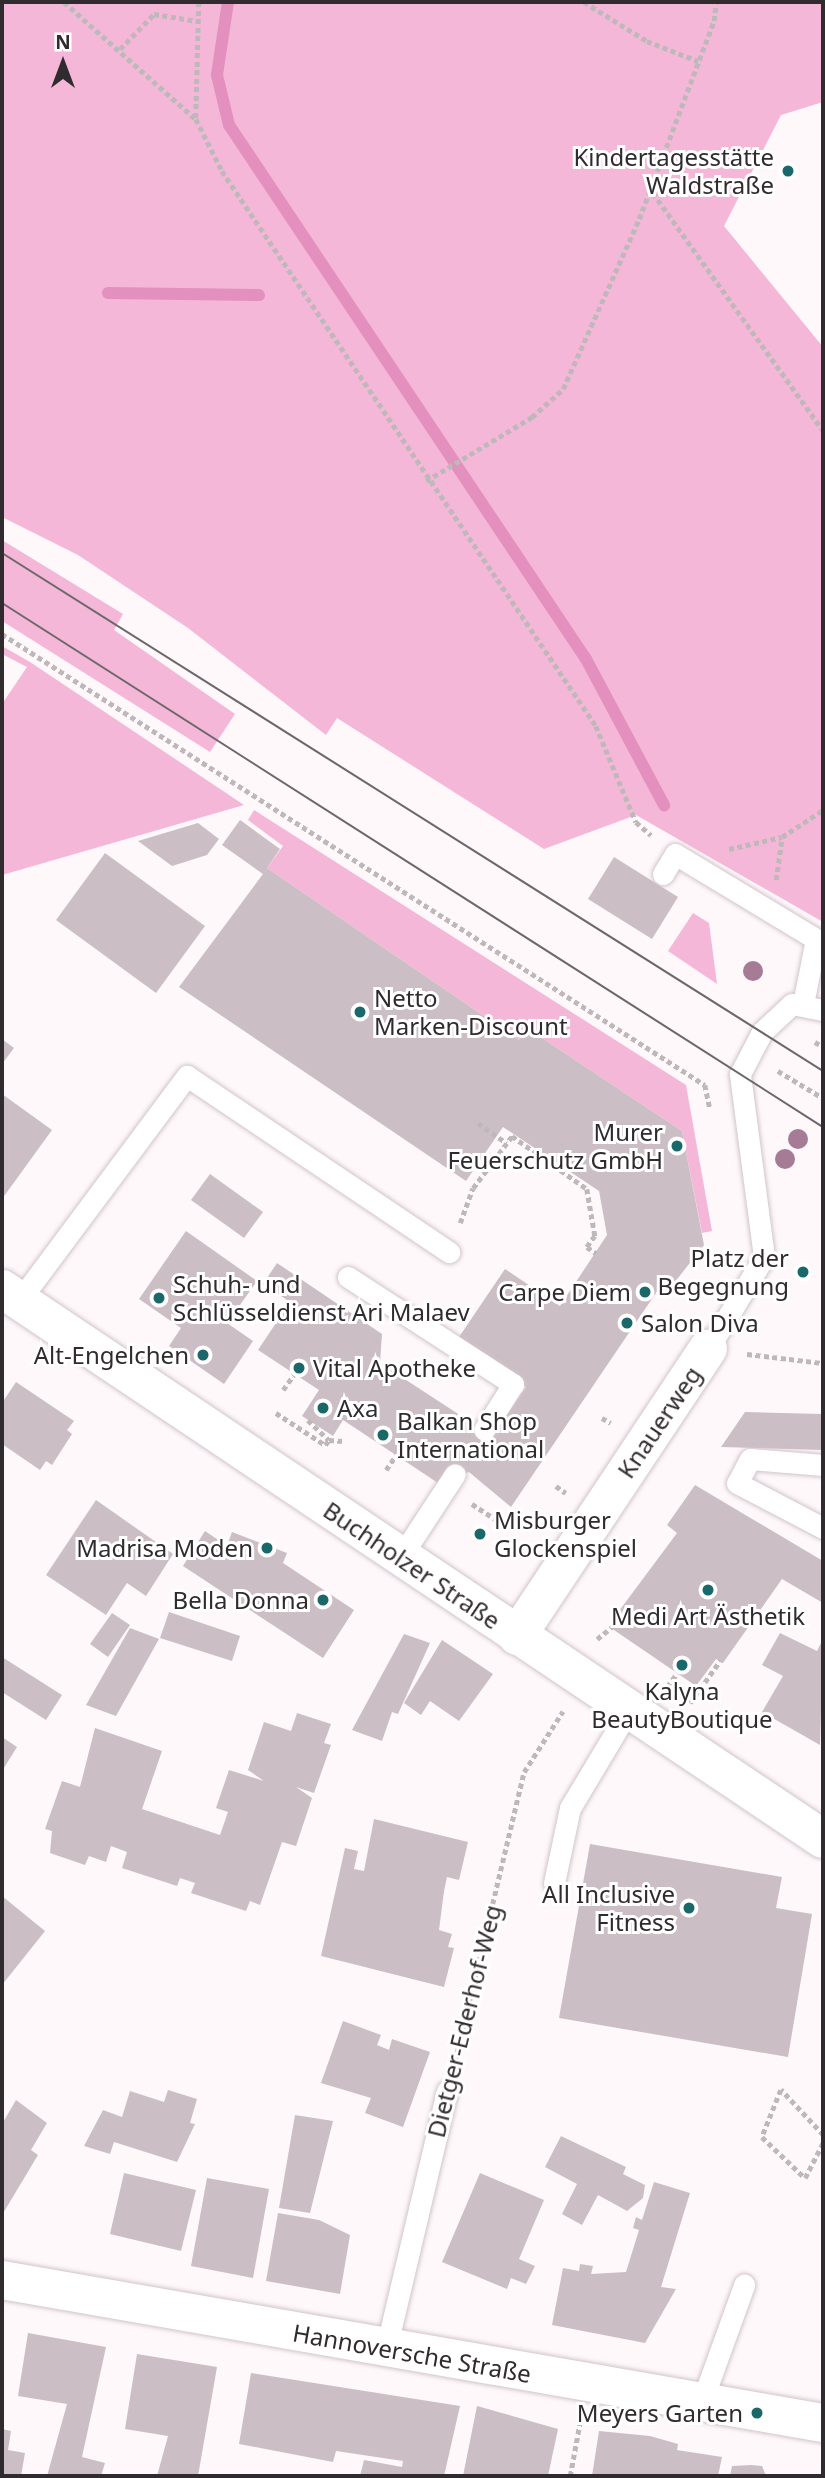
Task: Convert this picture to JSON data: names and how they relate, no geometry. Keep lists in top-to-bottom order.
{
  "streets": {
    "main road": ["Knauerweg", "Buchholzer Straße", "Hannoversche Straße"],
    "lane": ["Dietger-Ederhof-Weg"]
  },
  "crossings": [
    ["Knauerweg", "Buchholzer Straße"],
    ["Dietger-Ederhof-Weg", "Hannoversche Straße"]
  ],
  "places": [
    "Kindertagesstätte Waldstraße",
    "Netto Marken-Discount",
    "Murer Feuerschutz GmbH",
    "Platz der Begegnung",
    "Carpe Diem",
    "Schuh- und Schlüsseldienst Ari Malaev",
    "Salon Diva",
    "Alt-Engelchen",
    "Vital Apotheke",
    "Axa",
    "Balkan Shop International",
    "Misburger Glockenspiel",
    "Madrisa Moden",
    "Medi Art Ästhetik",
    "Bella Donna",
    "Kalyna BeautyBoutique",
    "All Inclusive Fitness",
    "Meyers Garten"
  ],
  "north": "top"
}
